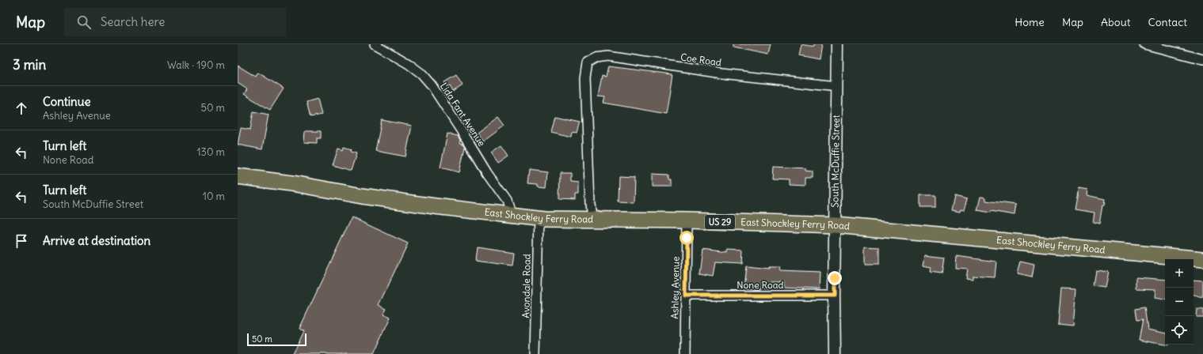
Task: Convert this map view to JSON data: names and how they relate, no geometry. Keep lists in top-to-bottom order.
{
  "streets": {
    "highway": ["East Shockley Ferry Road", "US 29"],
    "street": [
      "Coe Road",
      "Lida Fant Avenue",
      "South McDuffie Street",
      "None Road",
      "Avondale Road",
      "Ashley Avenue"
    ]
  },
  "crossings": [
    ["Coe Road", "South McDuffie Street"],
    ["Coe Road", "East Shockley Ferry Road"],
    ["Lida Fant Avenue", "East Shockley Ferry Road"],
    ["South McDuffie Street", "East Shockley Ferry Road"],
    ["South McDuffie Street", "None Road"],
    ["East Shockley Ferry Road", "Avondale Road"],
    ["East Shockley Ferry Road", "Ashley Avenue"],
    ["None Road", "Ashley Avenue"]
  ],
  "scale_bar": "50 m",
  "page": {
    "header": "Map",
    "search": "Search here",
    "nav": [
      "Home",
      "Map",
      "About",
      "Contact"
    ],
    "heading": ["3 min", "Walk · 190 m"],
    "list": [
      ["Continue", "Ashley Avenue", "50 m"],
      ["Turn left", "None Road", "130 m"],
      ["Turn left", "South McDuffie Street", "10 m"],
      "Arrive at destination"
    ],
    "map_buttons": ["+", "−"],
    "scale": "50 m"
  }
}
